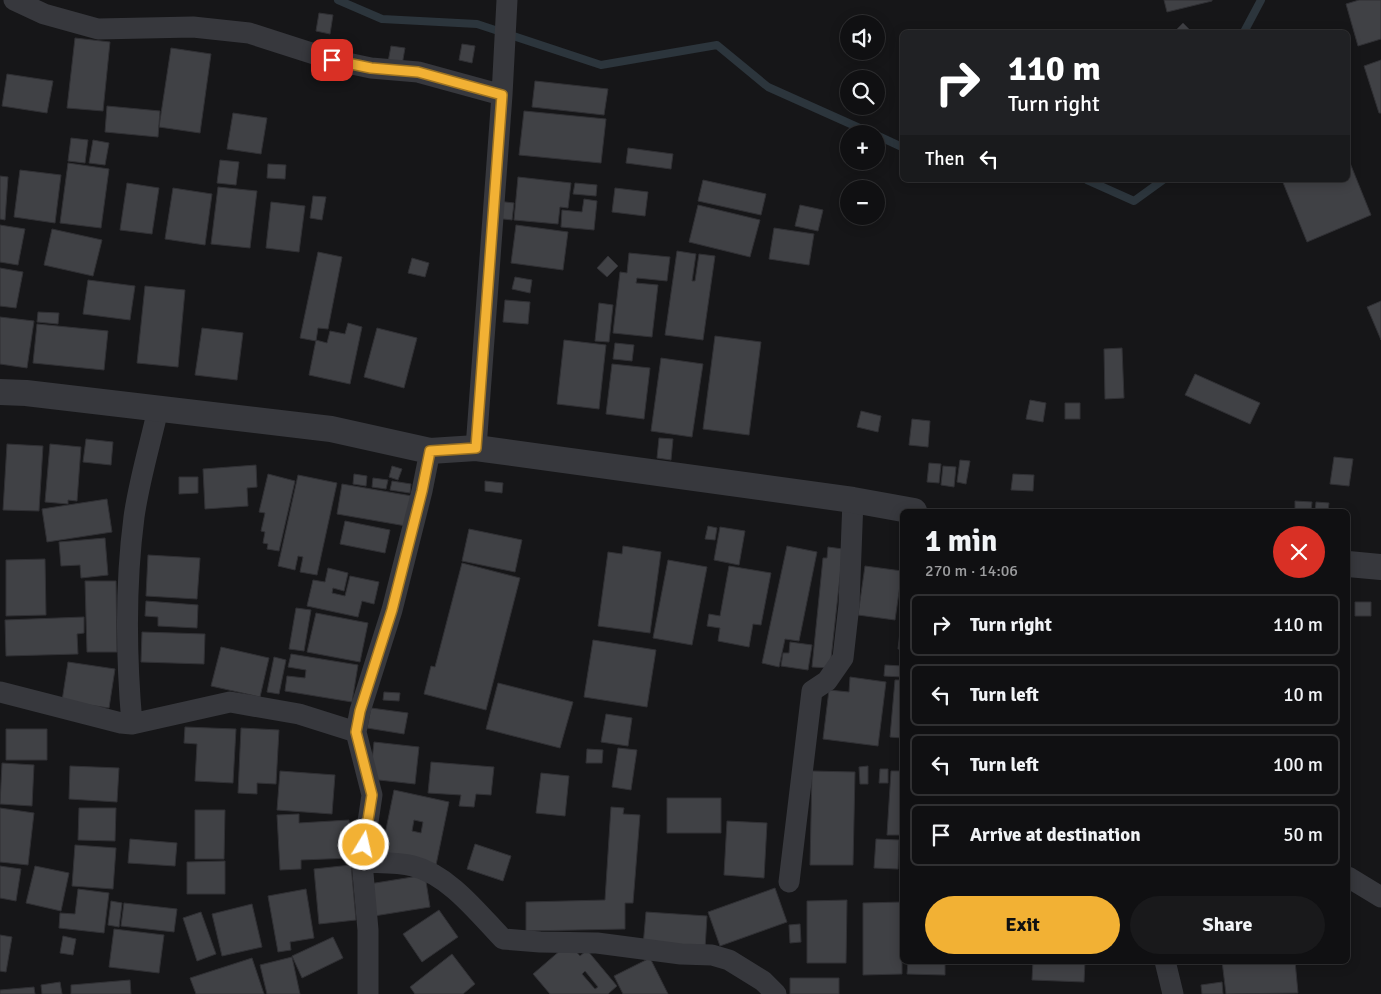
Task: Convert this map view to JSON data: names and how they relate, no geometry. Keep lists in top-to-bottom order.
{
  "page": {
    "map_buttons": ["+", "−"],
    "turn": ["110 m", "Turn right"],
    "then": "Then",
    "heading": ["1 min", "270 m · 14:06"],
    "list": [
      {
        "name": "Turn right",
        "value": "110 m"
      },
      {
        "name": "Turn left",
        "value": "10 m"
      },
      {
        "name": "Turn left",
        "value": "100 m"
      },
      {
        "name": "Arrive at destination",
        "value": "50 m"
      }
    ],
    "buttons": ["Exit", "Share"]
  }
}
